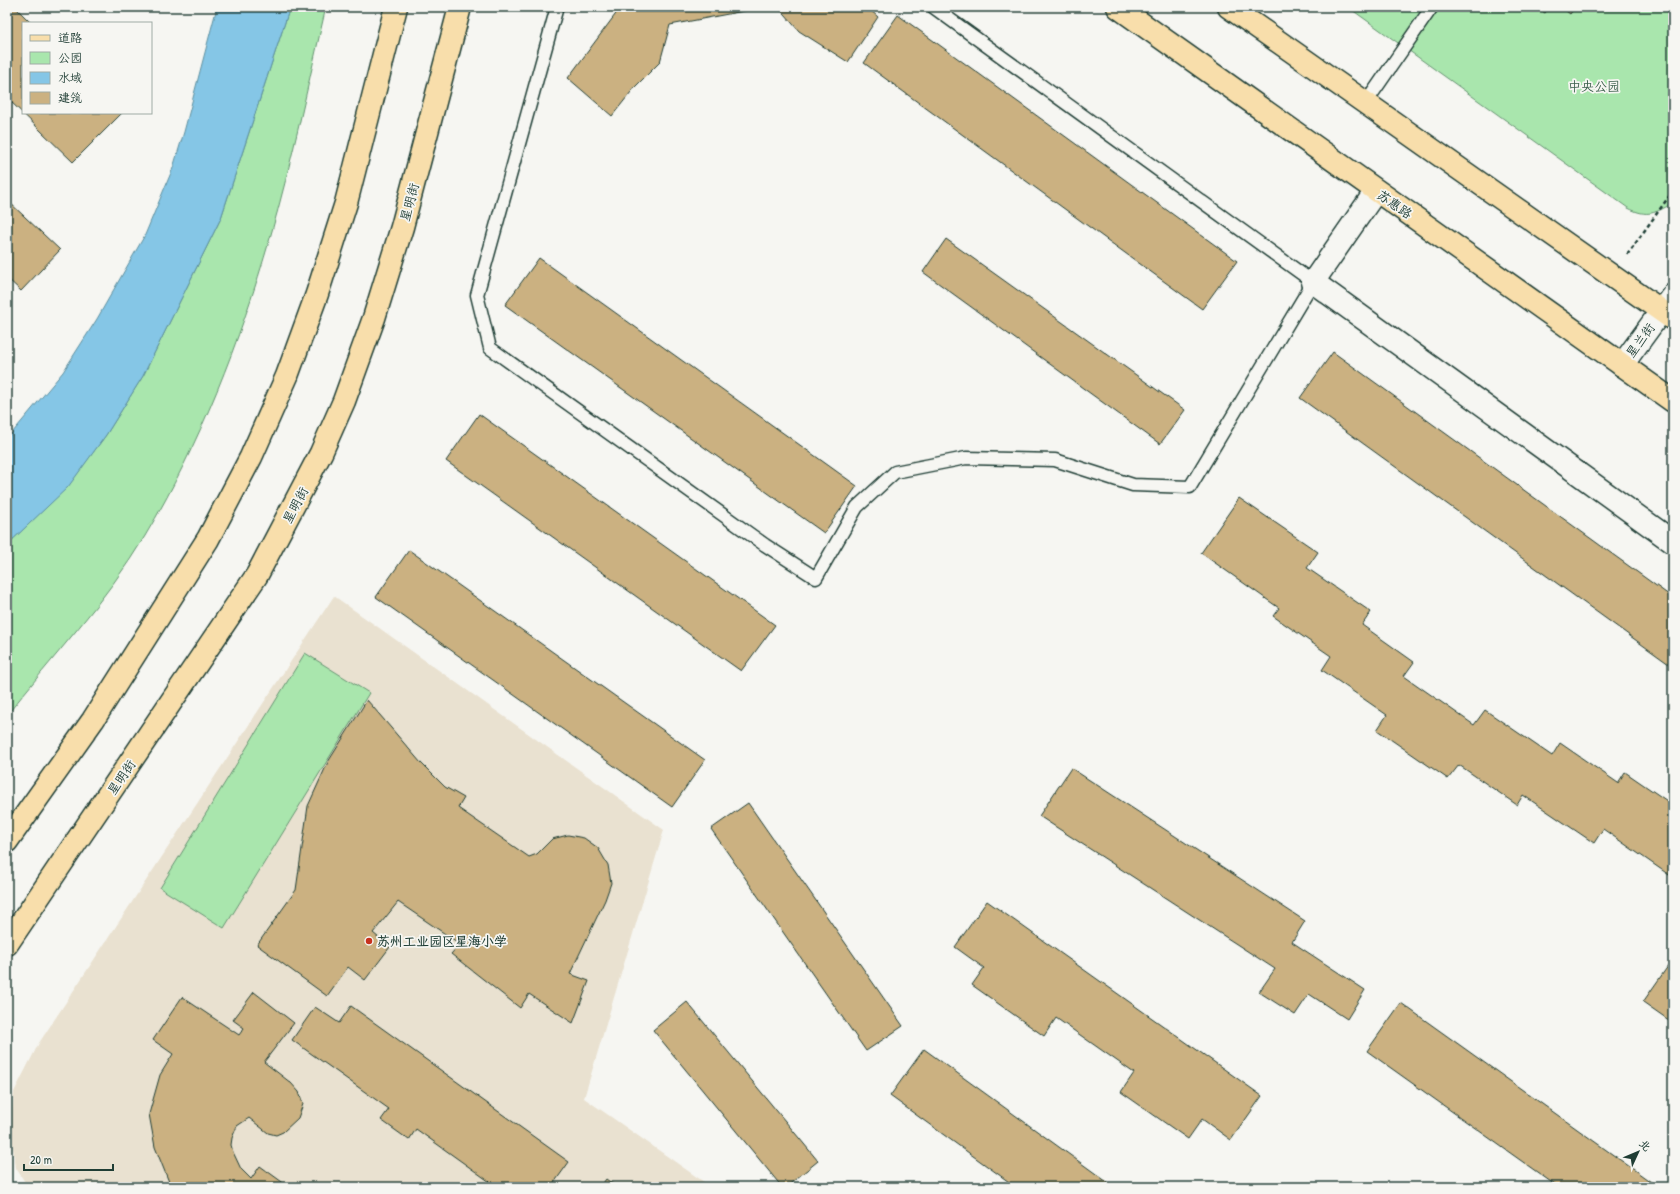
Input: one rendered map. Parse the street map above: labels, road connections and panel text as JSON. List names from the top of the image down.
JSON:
{
  "streets": {
    "main road": ["星明街", "苏惠路"],
    "street": ["星兰街"]
  },
  "crossings": [
    ["苏惠路", "星兰街"]
  ],
  "parks": ["中央公园"],
  "places": ["苏州工业园区星海小学"],
  "legend": [
    "道路",
    "公园",
    "水域",
    "建筑"
  ],
  "scale_bar": "20 m",
  "north": "top right"
}
